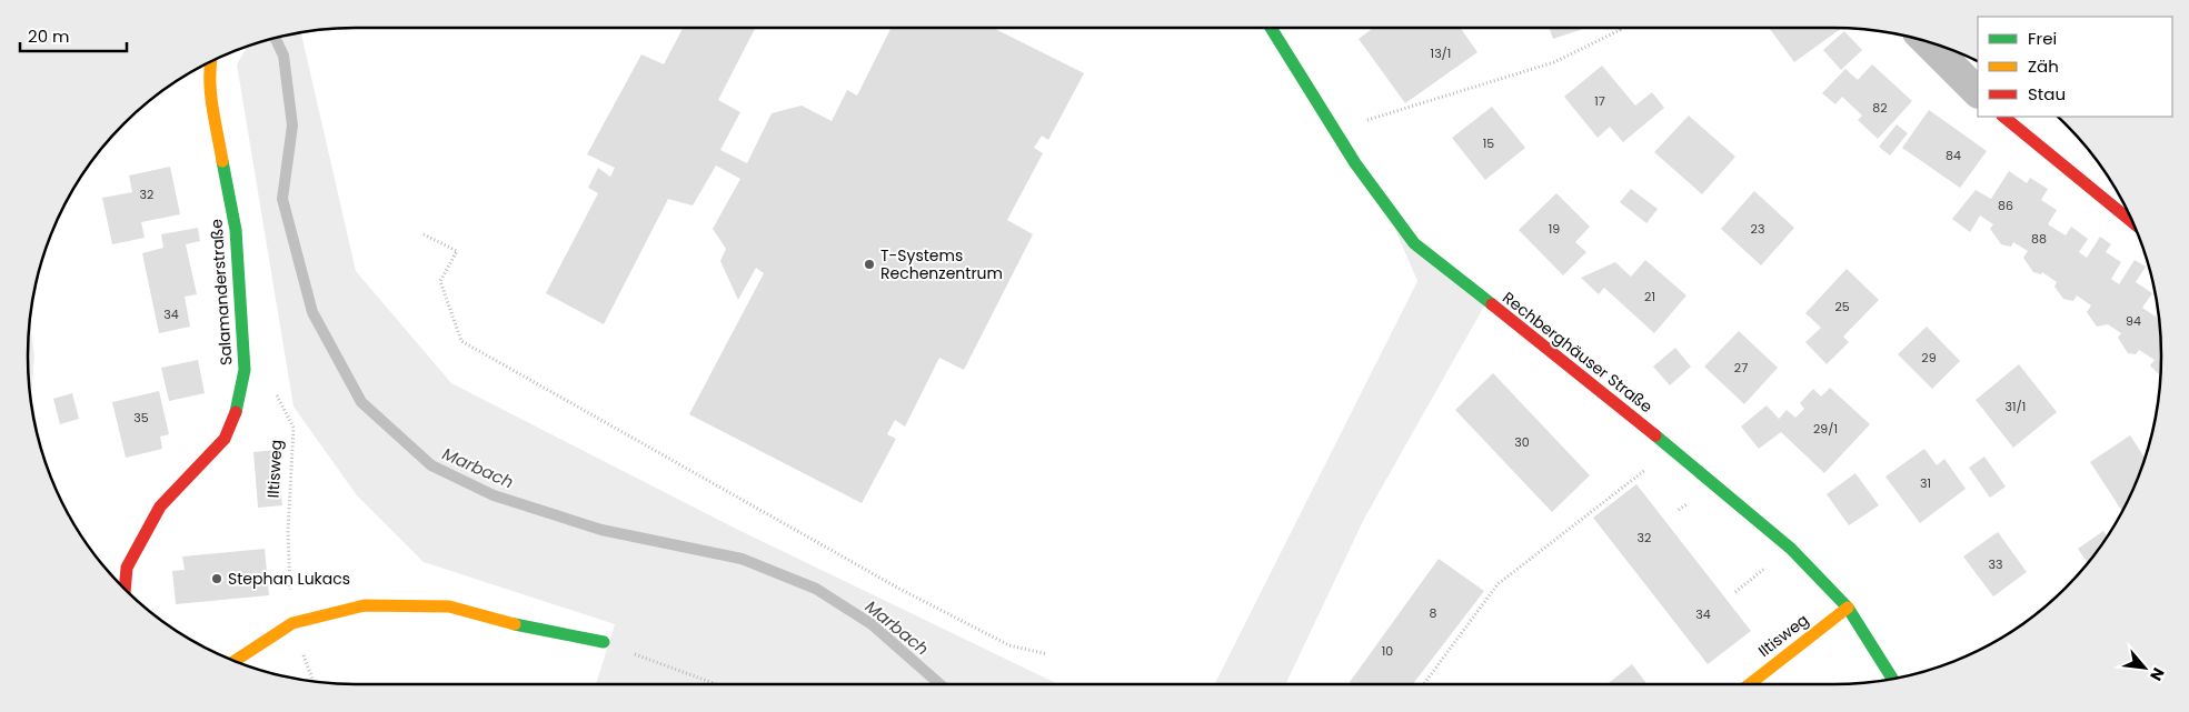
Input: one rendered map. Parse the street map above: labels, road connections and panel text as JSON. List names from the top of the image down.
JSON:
{
  "streets": {
    "street": ["Salamanderstraße", "Rechberghäuser Straße", "Iltisweg"]
  },
  "crossings": [
    ["Rechberghäuser Straße", "Iltisweg"]
  ],
  "water": ["Marbach"],
  "places": ["T-Systems Rechenzentrum", "Stephan Lukacs"],
  "house_numbers": [
    "13/1",
    "17",
    "82",
    "15",
    "84",
    "32",
    "86",
    "19",
    "23",
    "88",
    "21",
    "25",
    "34",
    "94",
    "29",
    "27",
    "31/1",
    "35",
    "29/1",
    "30",
    "31",
    "32",
    "33",
    "8",
    "34",
    "10"
  ],
  "legend": ["Frei", "Zäh", "Stau"],
  "scale_bar": "20 m",
  "north": "bottom right"
}
